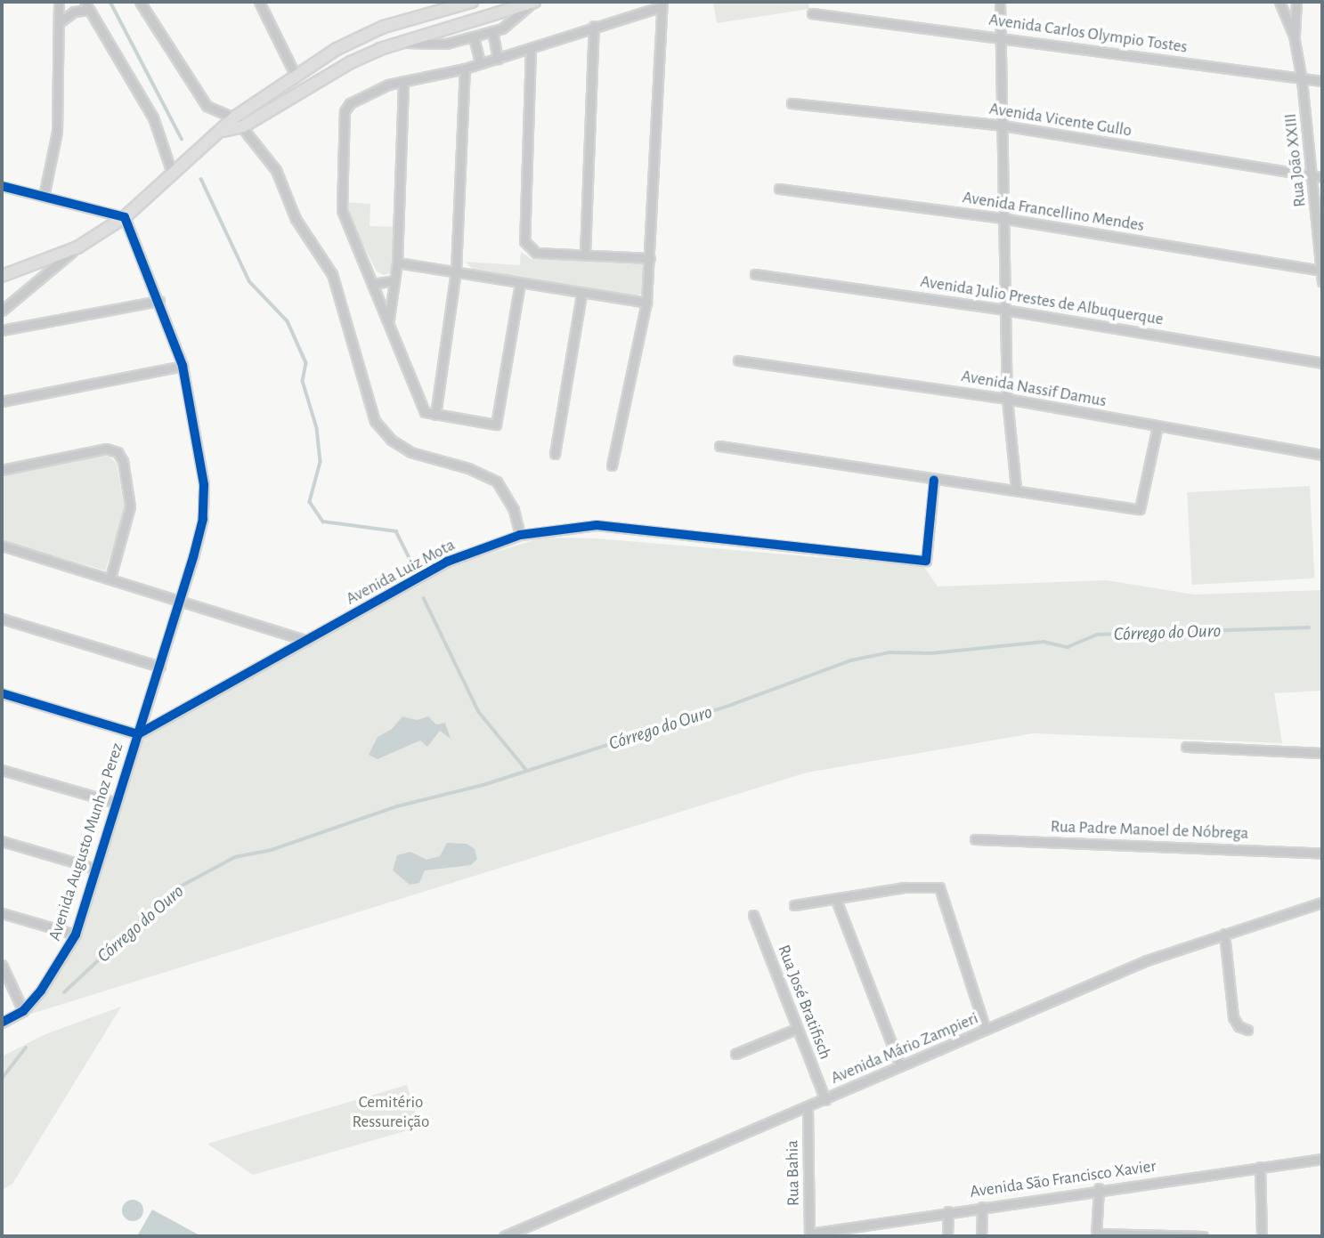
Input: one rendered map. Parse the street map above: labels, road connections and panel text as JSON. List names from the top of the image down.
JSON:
{
  "streets": {
    "street": [
      "Avenida Carlos Olympio Tostes",
      "Avenida Vicente Gullo",
      "Rua João XXIII",
      "Avenida Francellino Mendes",
      "Avenida Julio Prestes de Albuquerque",
      "Avenida Nassif Damus",
      "Avenida Luiz Mota",
      "Rua Padre Manoel de Nóbrega",
      "Avenida Augusto Munhoz Perez",
      "Rua José Bratifisch",
      "Avenida Mário Zampieri",
      "Rua Bahia",
      "Avenida São Francisco Xavier"
    ]
  },
  "crossings": [
    ["Avenida Carlos Olympio Tostes", "Rua João XXIII"],
    ["Avenida Vicente Gullo", "Rua João XXIII"],
    ["Rua João XXIII", "Avenida Francellino Mendes"],
    ["Avenida Luiz Mota", "Avenida Augusto Munhoz Perez"],
    ["Rua José Bratifisch", "Avenida Mário Zampieri"],
    ["Avenida Mário Zampieri", "Rua Bahia"],
    ["Rua Bahia", "Avenida São Francisco Xavier"]
  ],
  "water": ["Córrego do Ouro"],
  "parks": ["Cemitério Ressureição"]
}
